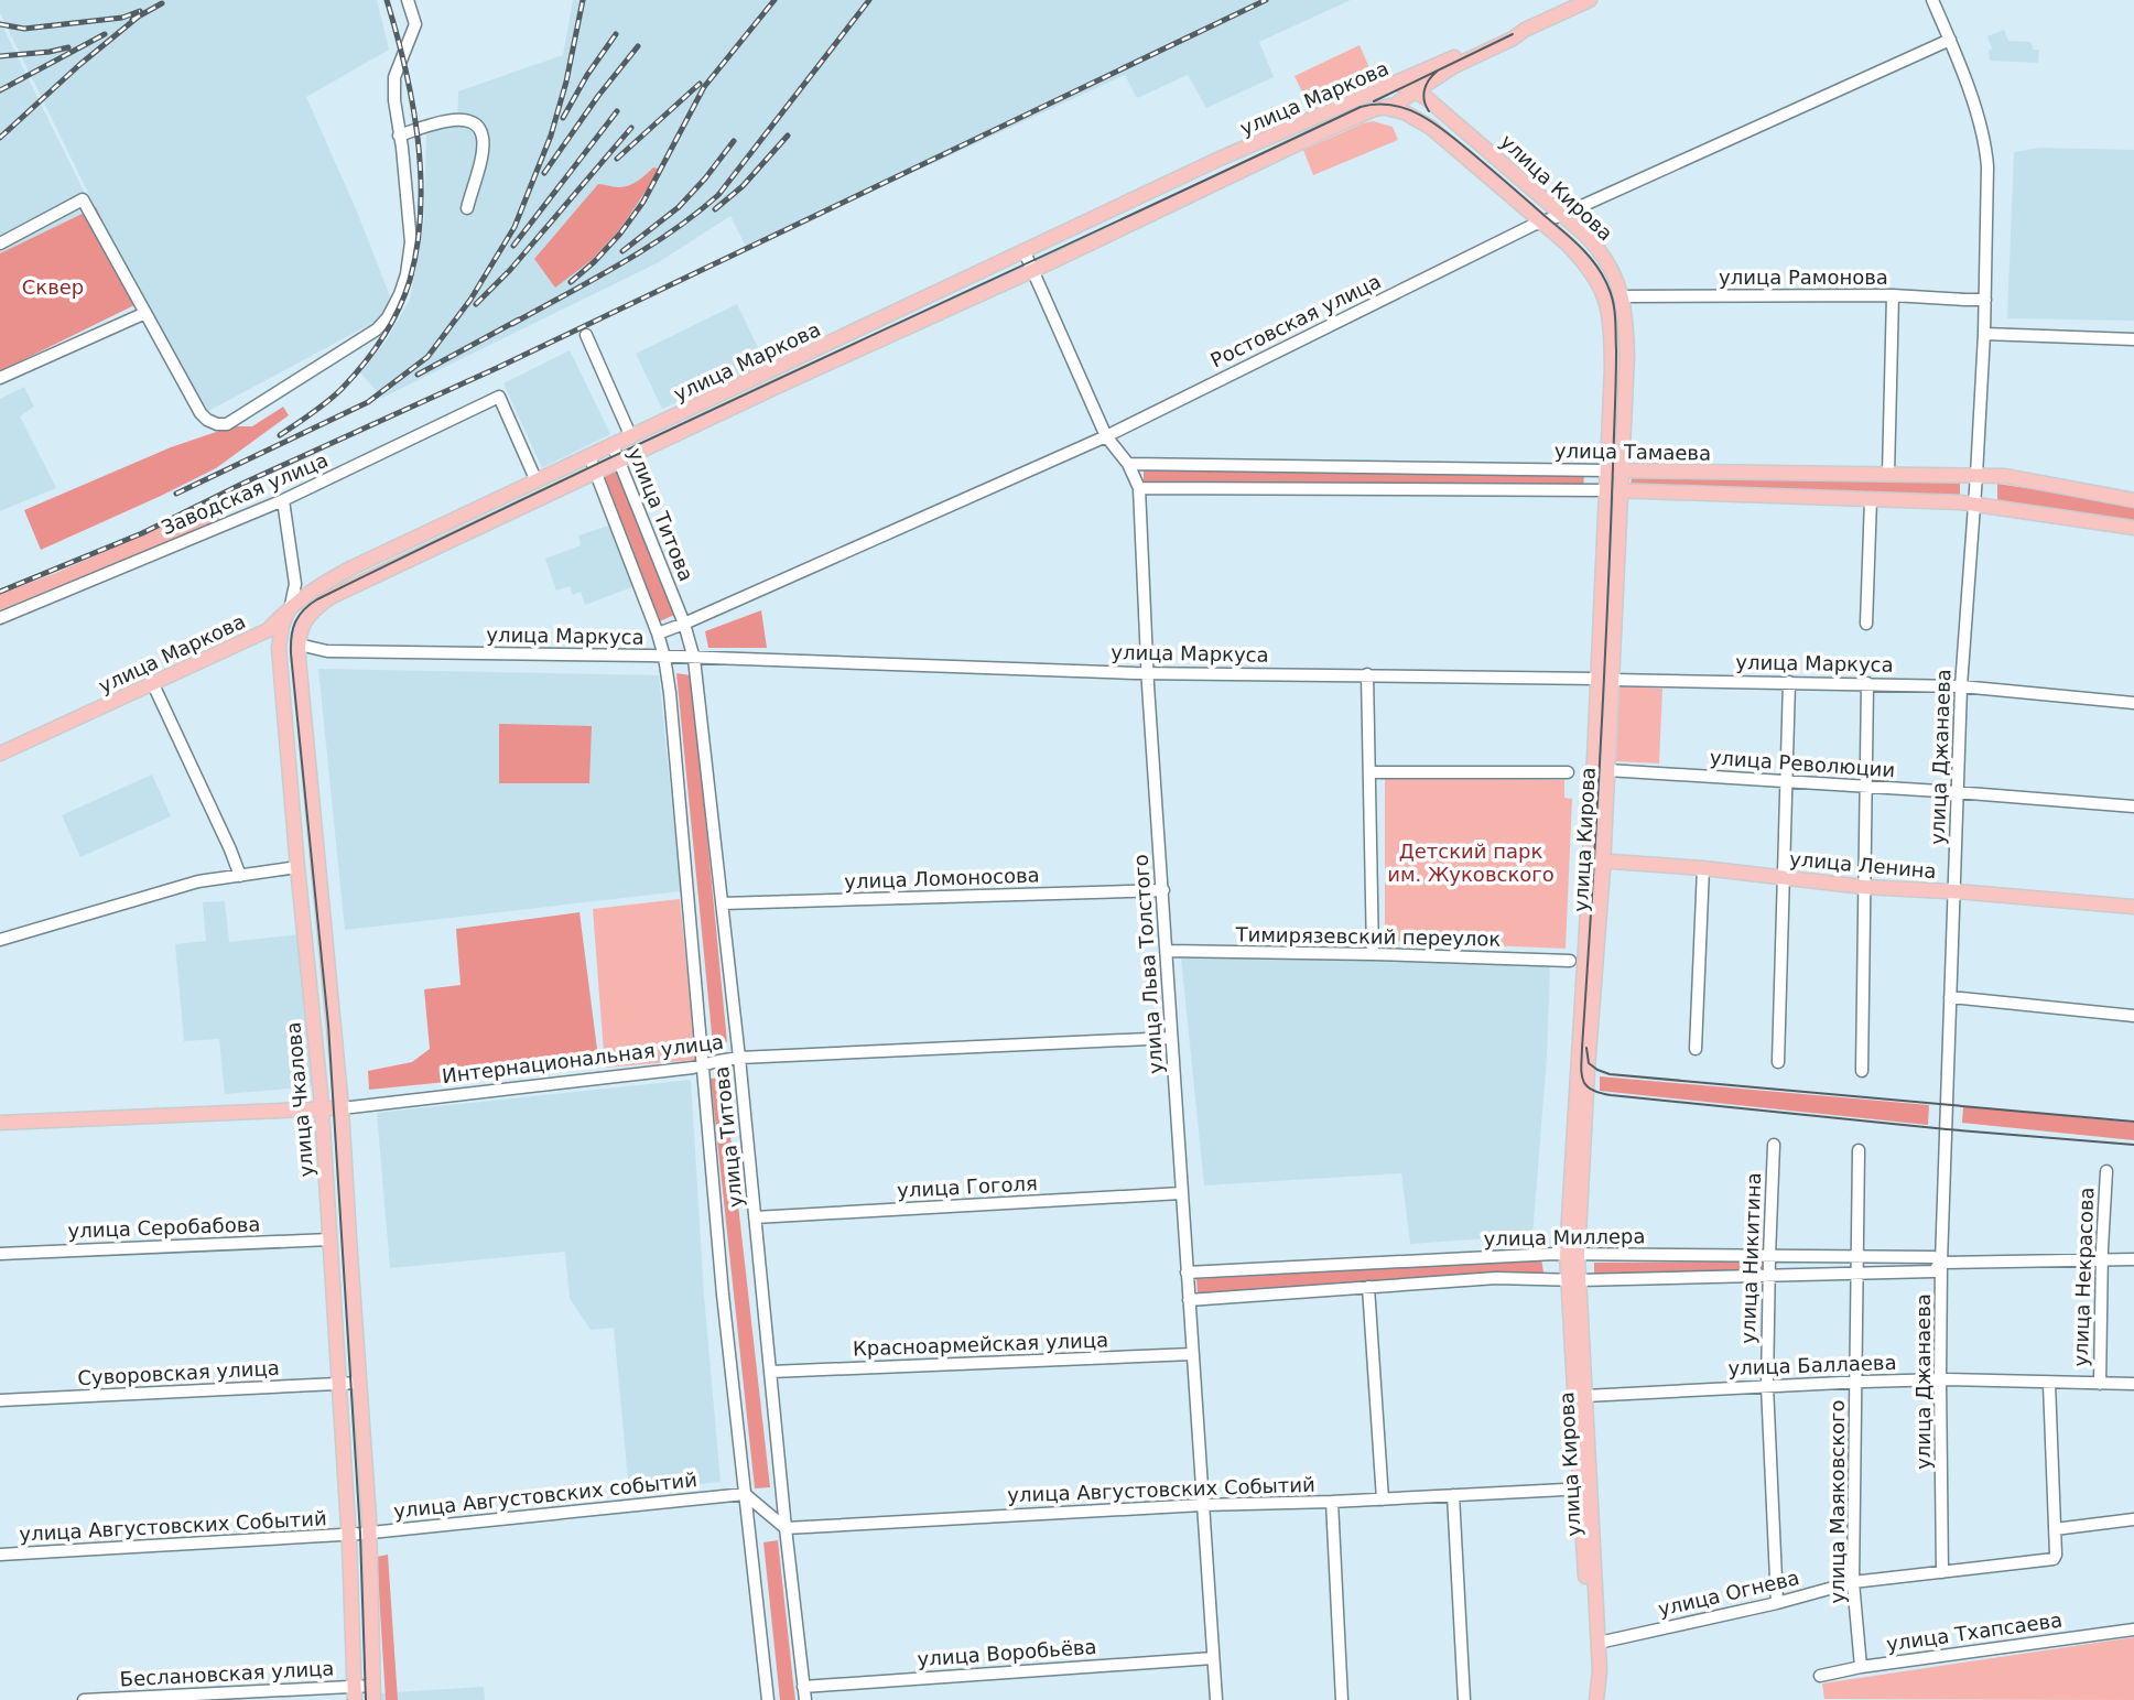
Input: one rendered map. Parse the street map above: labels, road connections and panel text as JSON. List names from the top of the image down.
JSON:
{
  "streets": {
    "main road": [
      "улица Маркова",
      "улица Кирова",
      "улица Тамаева",
      "улица Маркуса",
      "улица Ленина",
      "Интернациональная улица",
      "улица Чкалова"
    ],
    "street": [
      "улица Рамонова",
      "Ростовская улица",
      "Заводская улица",
      "улица Титова",
      "улица Джанаева",
      "улица Революции",
      "улица Ломоносова",
      "Тимирязевский переулок",
      "улица Льва Толстого",
      "улица Гоголя",
      "улица Серобабова",
      "улица Миллера",
      "улица Никитина",
      "улица Некрасова",
      "Красноармейская улица",
      "улица Баллаева",
      "Суворовская улица",
      "улица Августовских Событий",
      "улица Августовских событий",
      "улица Маяковского",
      "улица Огнева",
      "улица Тхапсаева",
      "улица Воробьёва",
      "Беслановская улица"
    ]
  },
  "crossings": [
    ["улица Маркова", "улица Кирова"],
    ["улица Маркова", "Заводская улица"],
    ["улица Маркова", "улица Титова"],
    ["улица Маркова", "улица Маркуса"],
    ["улица Маркова", "улица Льва Толстого"],
    ["улица Маркова", "улица Чкалова"],
    ["улица Кирова", "улица Рамонова"],
    ["улица Кирова", "Ростовская улица"],
    ["улица Кирова", "улица Тамаева"],
    ["улица Кирова", "улица Маркуса"],
    ["улица Кирова", "улица Революции"],
    ["улица Кирова", "улица Ленина"],
    ["улица Кирова", "улица Миллера"],
    ["улица Кирова", "улица Баллаева"],
    ["улица Кирова", "улица Августовских Событий"],
    ["улица Кирова", "улица Огнева"],
    ["улица Рамонова", "улица Джанаева"],
    ["Ростовская улица", "улица Титова"],
    ["Ростовская улица", "улица Джанаева"],
    ["Ростовская улица", "улица Льва Толстого"],
    ["улица Тамаева", "улица Джанаева"],
    ["улица Тамаева", "улица Льва Толстого"],
    ["Заводская улица", "улица Чкалова"],
    ["улица Титова", "улица Маркуса"],
    ["улица Титова", "улица Ломоносова"],
    ["улица Титова", "Интернациональная улица"],
    ["улица Титова", "улица Гоголя"],
    ["улица Титова", "Красноармейская улица"],
    ["улица Титова", "улица Августовских Событий"],
    ["улица Титова", "улица Августовских событий"],
    ["улица Титова", "улица Воробьёва"],
    ["улица Маркуса", "улица Джанаева"],
    ["улица Маркуса", "улица Льва Толстого"],
    ["улица Маркуса", "улица Чкалова"],
    ["улица Джанаева", "улица Революции"],
    ["улица Джанаева", "улица Ленина"],
    ["улица Джанаева", "улица Миллера"],
    ["улица Джанаева", "улица Баллаева"],
    ["улица Джанаева", "улица Огнева"],
    ["улица Ломоносова", "улица Льва Толстого"],
    ["Тимирязевский переулок", "улица Льва Толстого"],
    ["улица Льва Толстого", "Интернациональная улица"],
    ["улица Льва Толстого", "улица Гоголя"],
    ["улица Льва Толстого", "улица Миллера"],
    ["улица Льва Толстого", "Красноармейская улица"],
    ["улица Льва Толстого", "улица Августовских Событий"],
    ["улица Льва Толстого", "улица Воробьёва"],
    ["Интернациональная улица", "улица Чкалова"],
    ["улица Чкалова", "улица Серобабова"],
    ["улица Чкалова", "Суворовская улица"],
    ["улица Чкалова", "улица Августовских Событий"],
    ["улица Чкалова", "улица Августовских событий"],
    ["улица Чкалова", "Беслановская улица"],
    ["улица Миллера", "улица Никитина"],
    ["улица Миллера", "улица Некрасова"],
    ["улица Миллера", "улица Маяковского"],
    ["улица Никитина", "улица Баллаева"],
    ["улица Никитина", "улица Огнева"],
    ["улица Некрасова", "улица Баллаева"],
    ["улица Баллаева", "улица Маяковского"],
    ["улица Августовских Событий", "улица Августовских событий"],
    ["улица Маяковского", "улица Огнева"],
    ["улица Маяковского", "улица Тхапсаева"]
  ],
  "parks": ["Сквер", "Детский парк им. Жуковского"]
}
